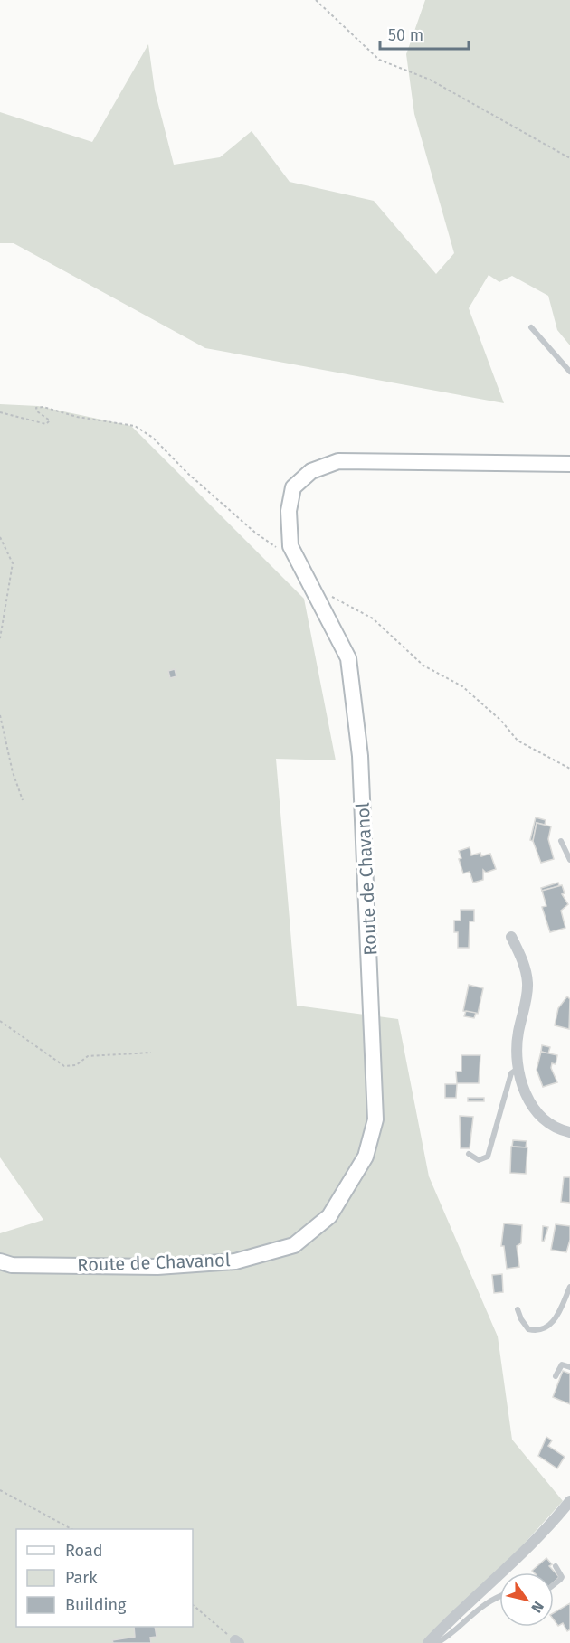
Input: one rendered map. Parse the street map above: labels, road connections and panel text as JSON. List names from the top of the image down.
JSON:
{
  "streets": {
    "street": ["Route de Chavanol"]
  },
  "legend": ["Road", "Park", "Building"],
  "scale_bar": "50 m",
  "north": "bottom right"
}
